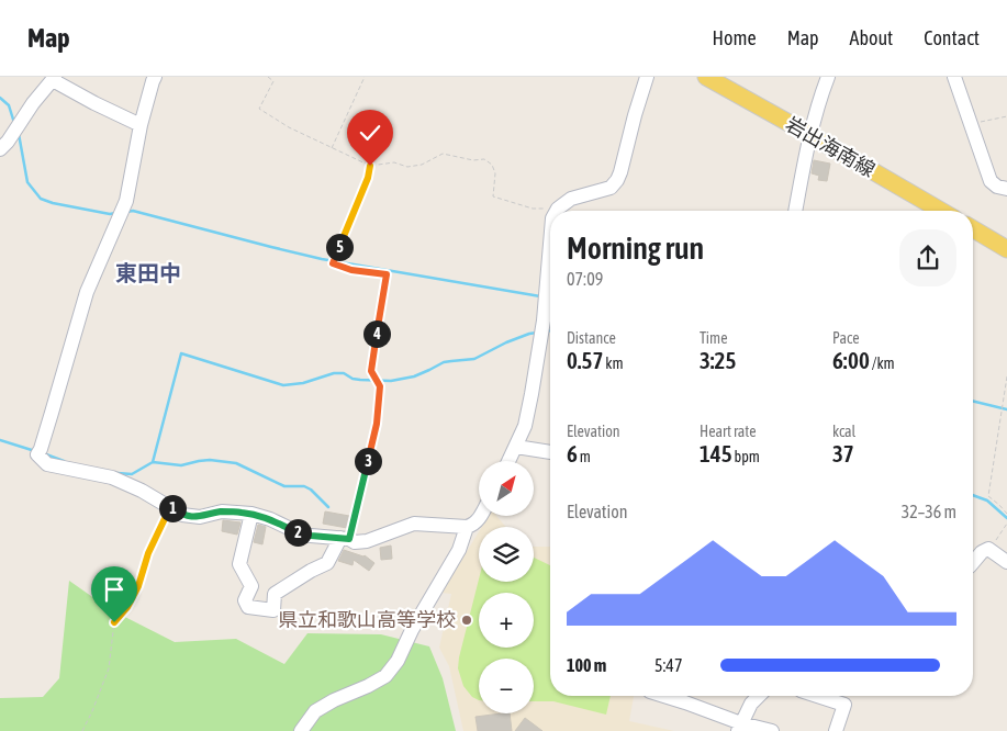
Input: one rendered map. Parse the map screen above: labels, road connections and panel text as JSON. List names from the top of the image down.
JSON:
{
  "streets": {
    "main road": ["岩出海南線"]
  },
  "districts": ["東田中"],
  "places": ["県立和歌山高等学校"],
  "north": "top right",
  "page": {
    "header": "Map",
    "nav": [
      "Home",
      "Map",
      "About",
      "Contact"
    ],
    "heading": ["Morning run", "07:09"],
    "pins": [
      "5",
      "4",
      "3",
      "1",
      "2"
    ],
    "stats": [
      ["Distance", "0.57 km"],
      ["Time", "3:25"],
      ["Pace", "6:00 /km"],
      ["Elevation", "6 m"],
      ["Heart rate", "145 bpm"],
      ["kcal", "37"]
    ],
    "map_buttons": ["+", "−"],
    "chart": ["Elevation", "32–36 m"],
    "list": [
      {
        "name": "100 m",
        "note": "5:47"
      }
    ]
  }
}
